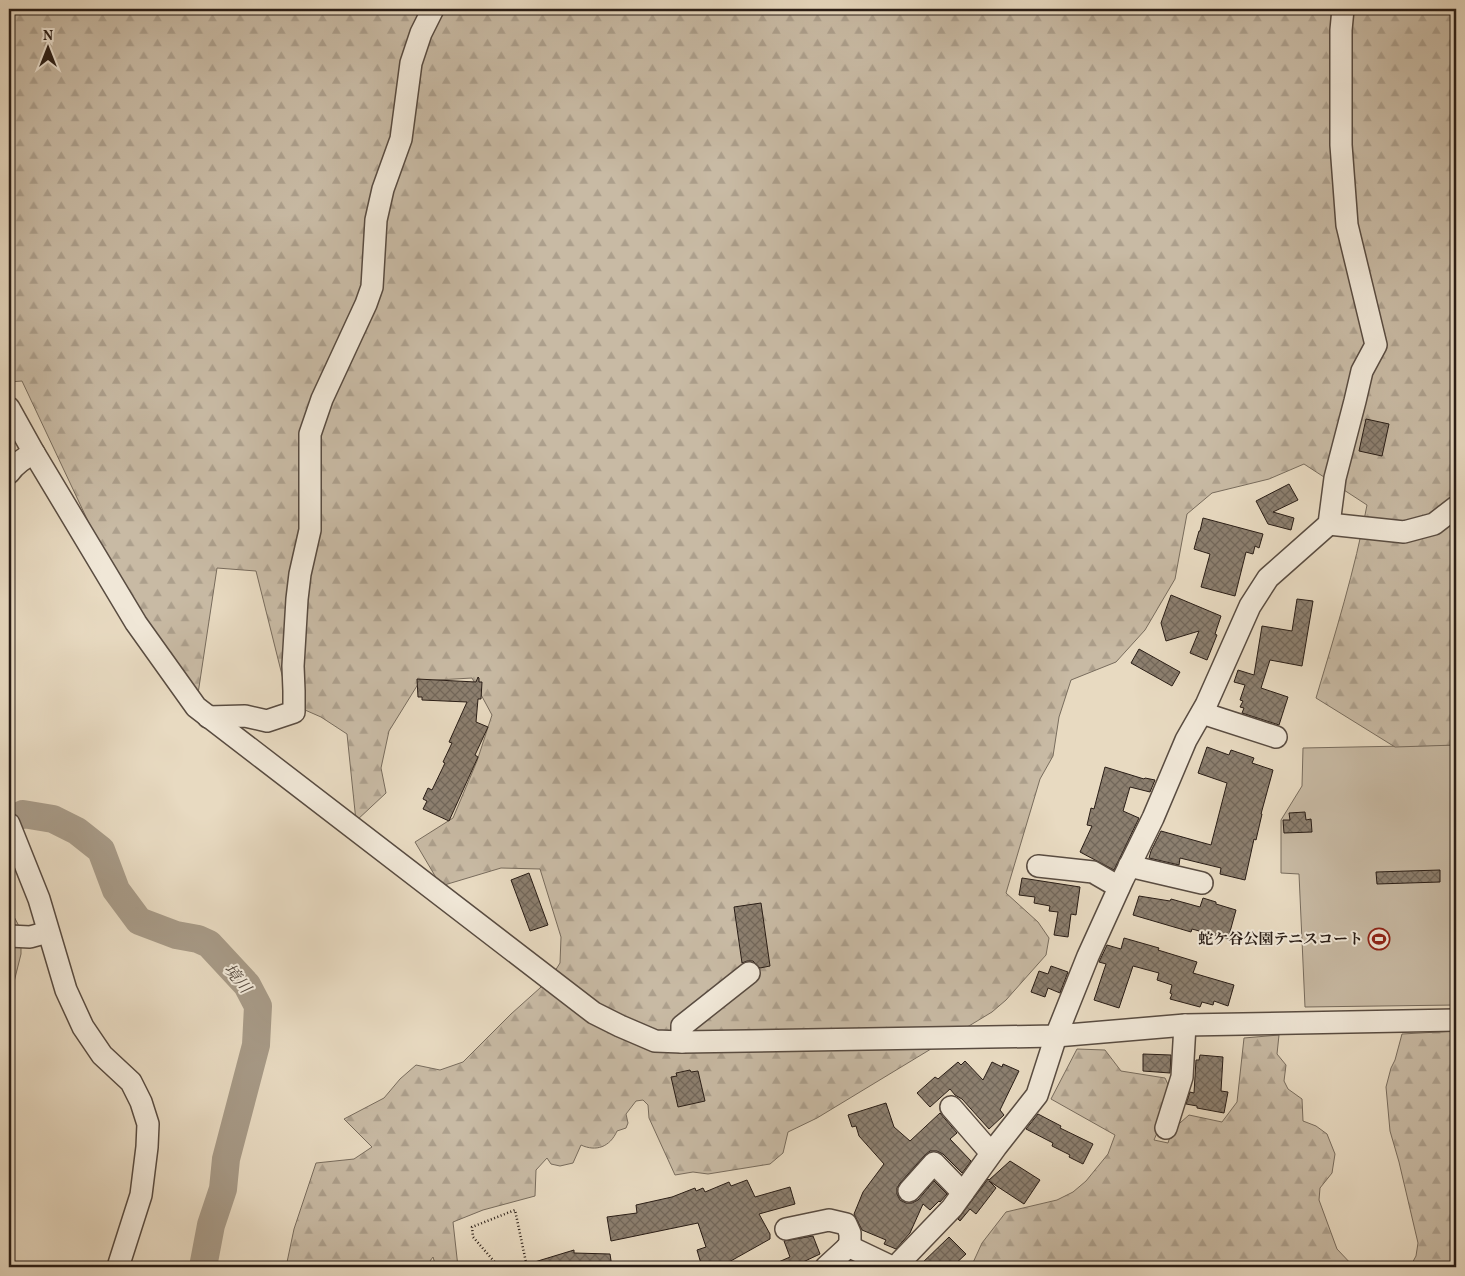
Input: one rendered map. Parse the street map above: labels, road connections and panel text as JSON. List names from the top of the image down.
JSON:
{
  "water": ["境川"],
  "places": {
    "sports": ["蛇ケ谷公園テニスコート"]
  },
  "north": "top"
}
